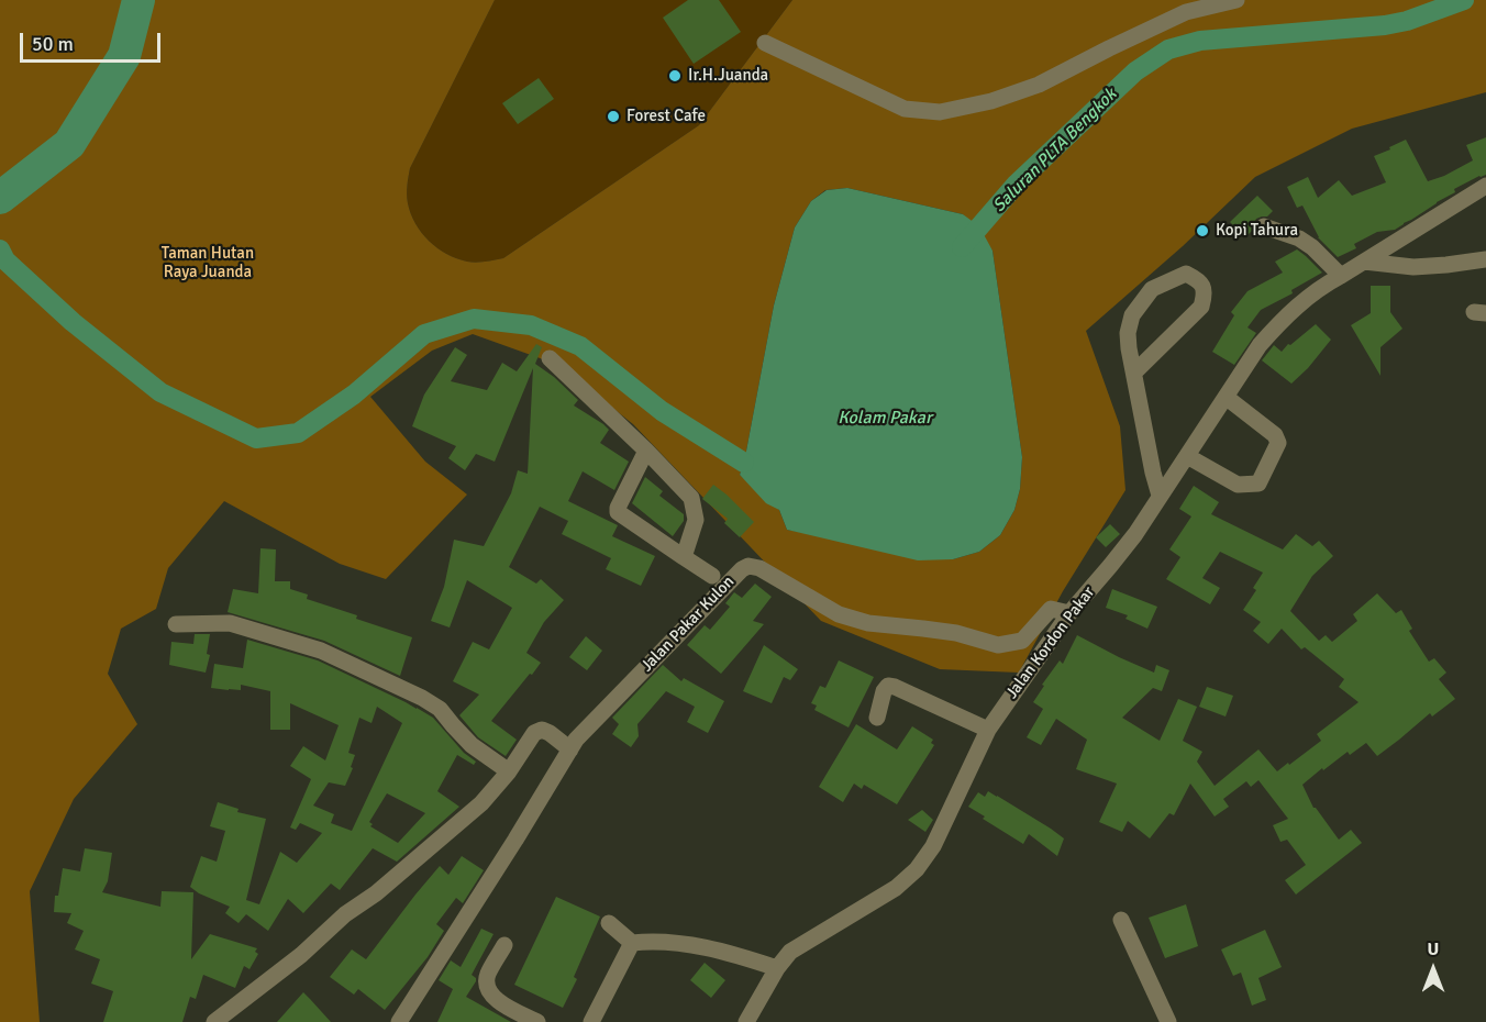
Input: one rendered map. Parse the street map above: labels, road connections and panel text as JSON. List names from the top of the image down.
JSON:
{
  "streets": {
    "street": ["Jalan Pakar Kulon", "Jalan Kordon Pakar"]
  },
  "crossings": [
    ["Jalan Pakar Kulon", "Jalan Kordon Pakar"]
  ],
  "water": ["Saluran PLTA Bengkok", "Kolam Pakar"],
  "parks": ["Taman Hutan Raya Juanda"],
  "places": ["Ir.H.Juanda", "Forest Cafe", "Kopi Tahura"],
  "scale_bar": "50 m",
  "north": "top"
}
